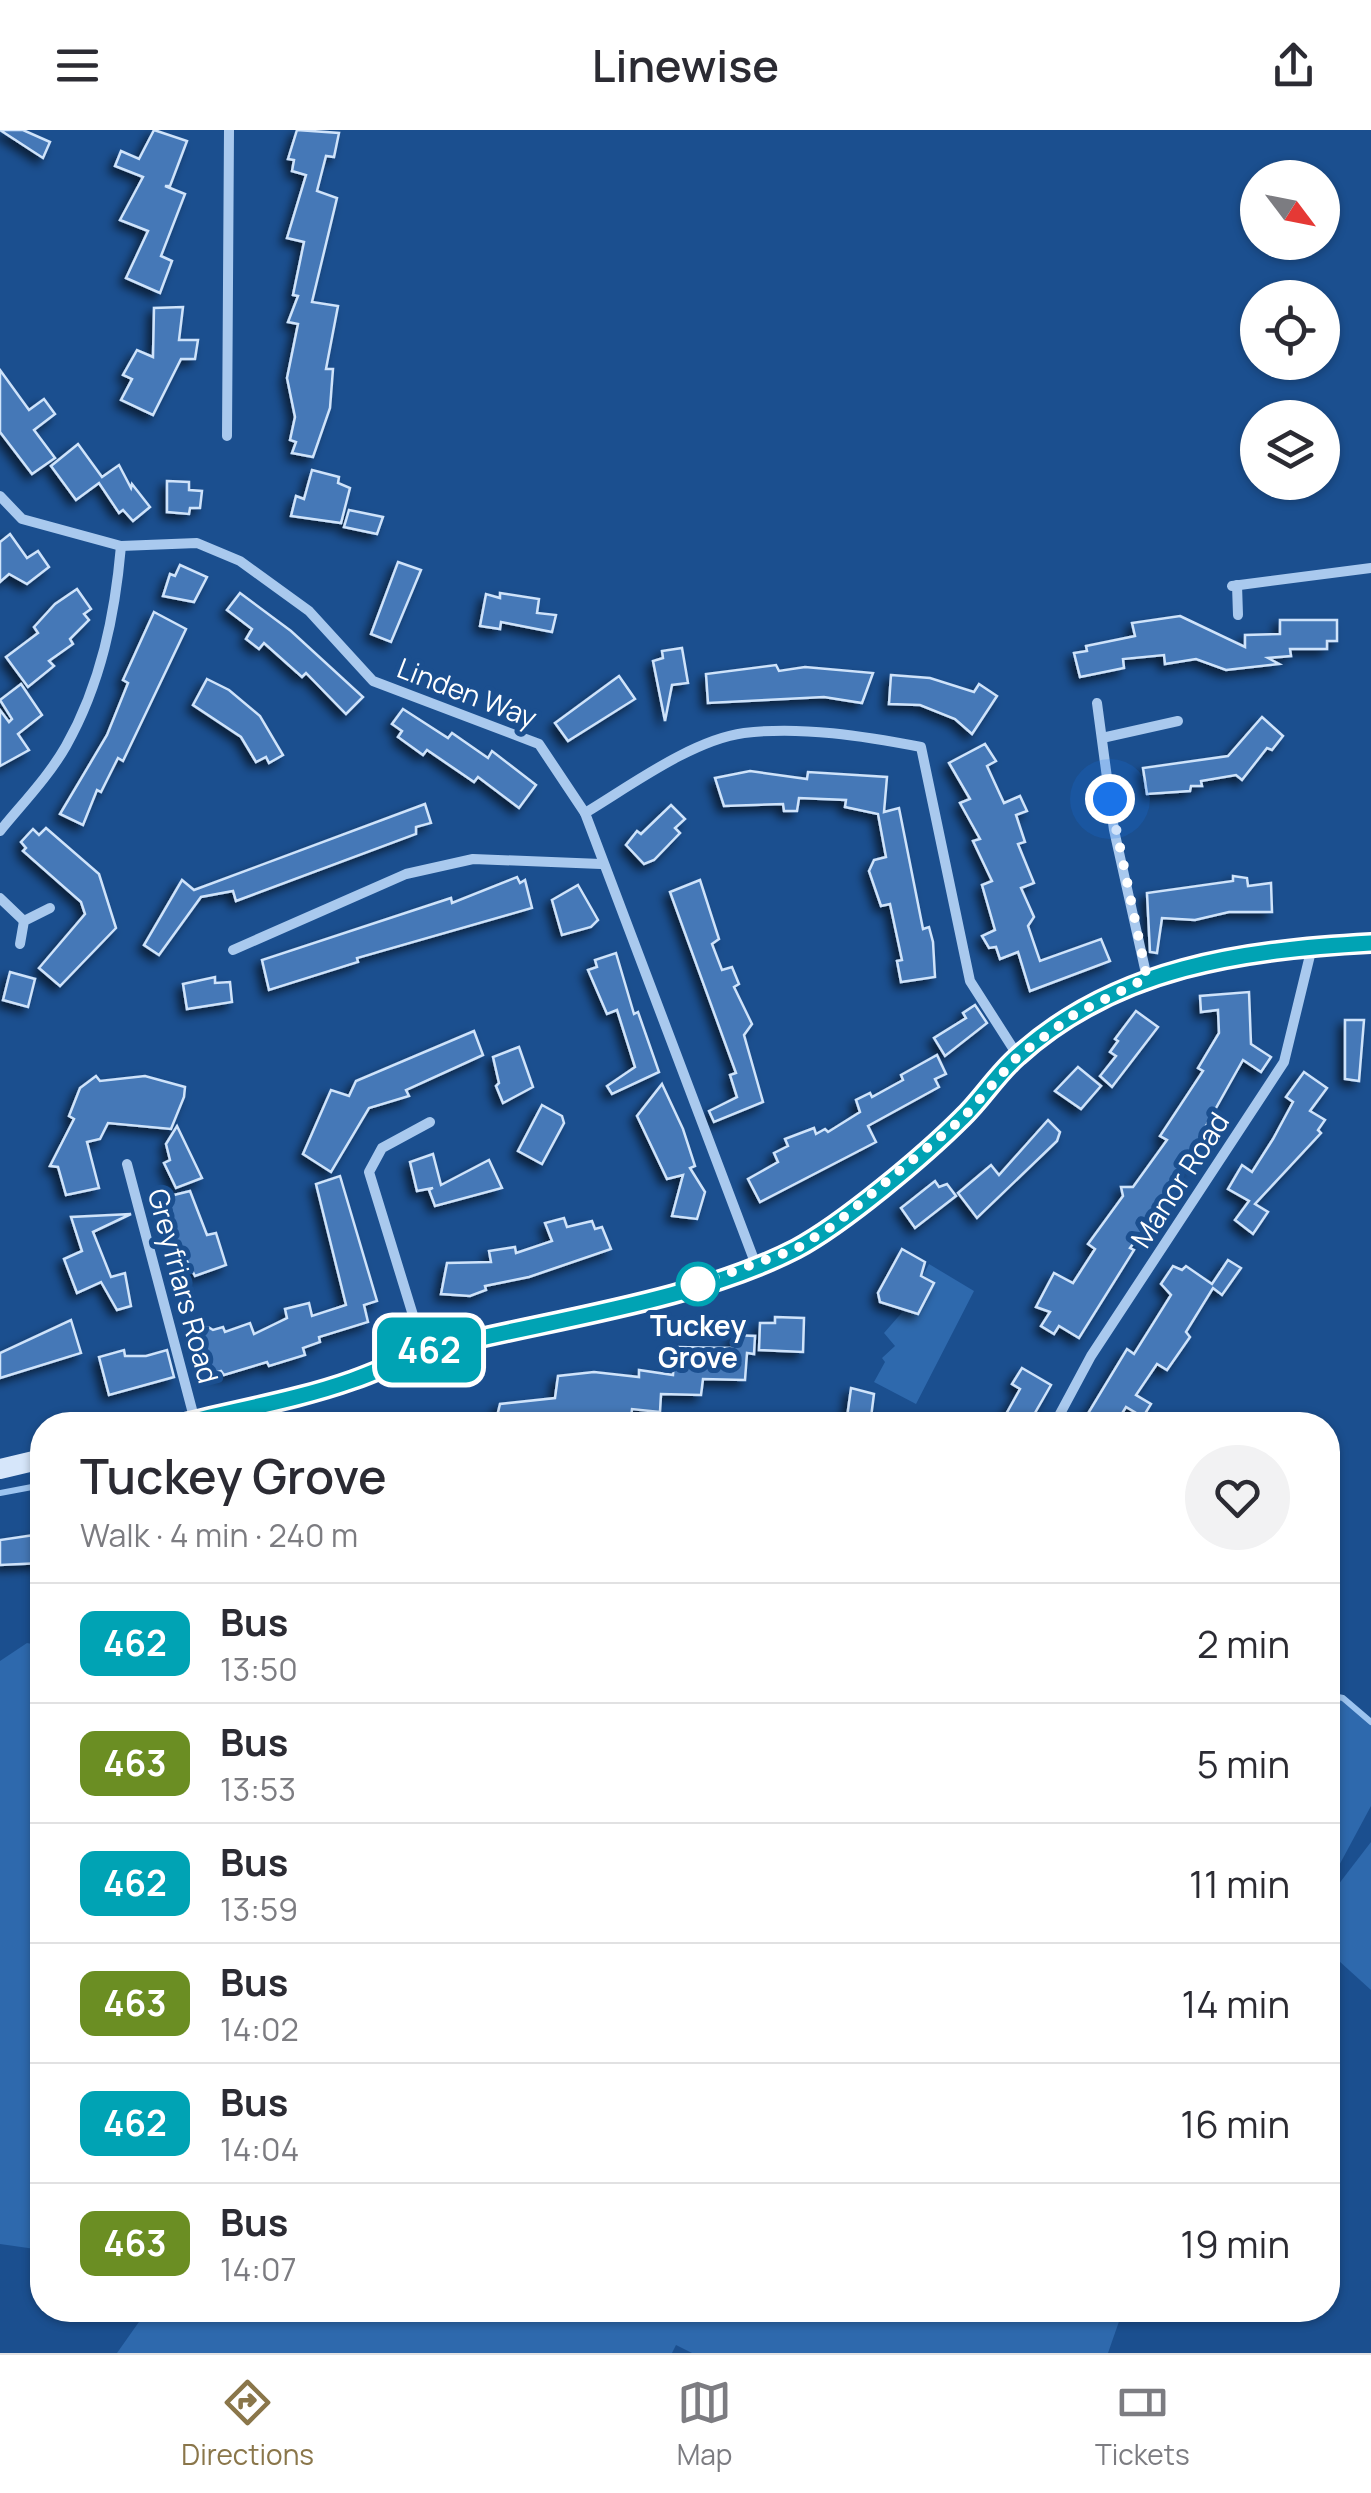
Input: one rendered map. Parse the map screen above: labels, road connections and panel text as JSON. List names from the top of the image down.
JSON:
{
  "streets": {
    "street": ["Linden Way", "Manor Road", "Greyfriars Road"]
  },
  "places": ["Tuckey Grove"],
  "lines": ["bus line 462"],
  "north": "bottom right",
  "page": {
    "header": "Linewise",
    "on_map": "462",
    "heading": ["Tuckey Grove", "Walk · 4 min · 240 m"],
    "list": [
      {
        "mark": "462",
        "name": "Bus",
        "note": "13:50",
        "value": "2 min"
      },
      {
        "mark": "463",
        "name": "Bus",
        "note": "13:53",
        "value": "5 min"
      },
      {
        "mark": "462",
        "name": "Bus",
        "note": "13:59",
        "value": "11 min"
      },
      {
        "mark": "463",
        "name": "Bus",
        "note": "14:02",
        "value": "14 min"
      },
      {
        "mark": "462",
        "name": "Bus",
        "note": "14:04",
        "value": "16 min"
      },
      {
        "mark": "463",
        "name": "Bus",
        "note": "14:07",
        "value": "19 min"
      }
    ],
    "tabs": ["Directions", "Map", "Tickets"]
  }
}
